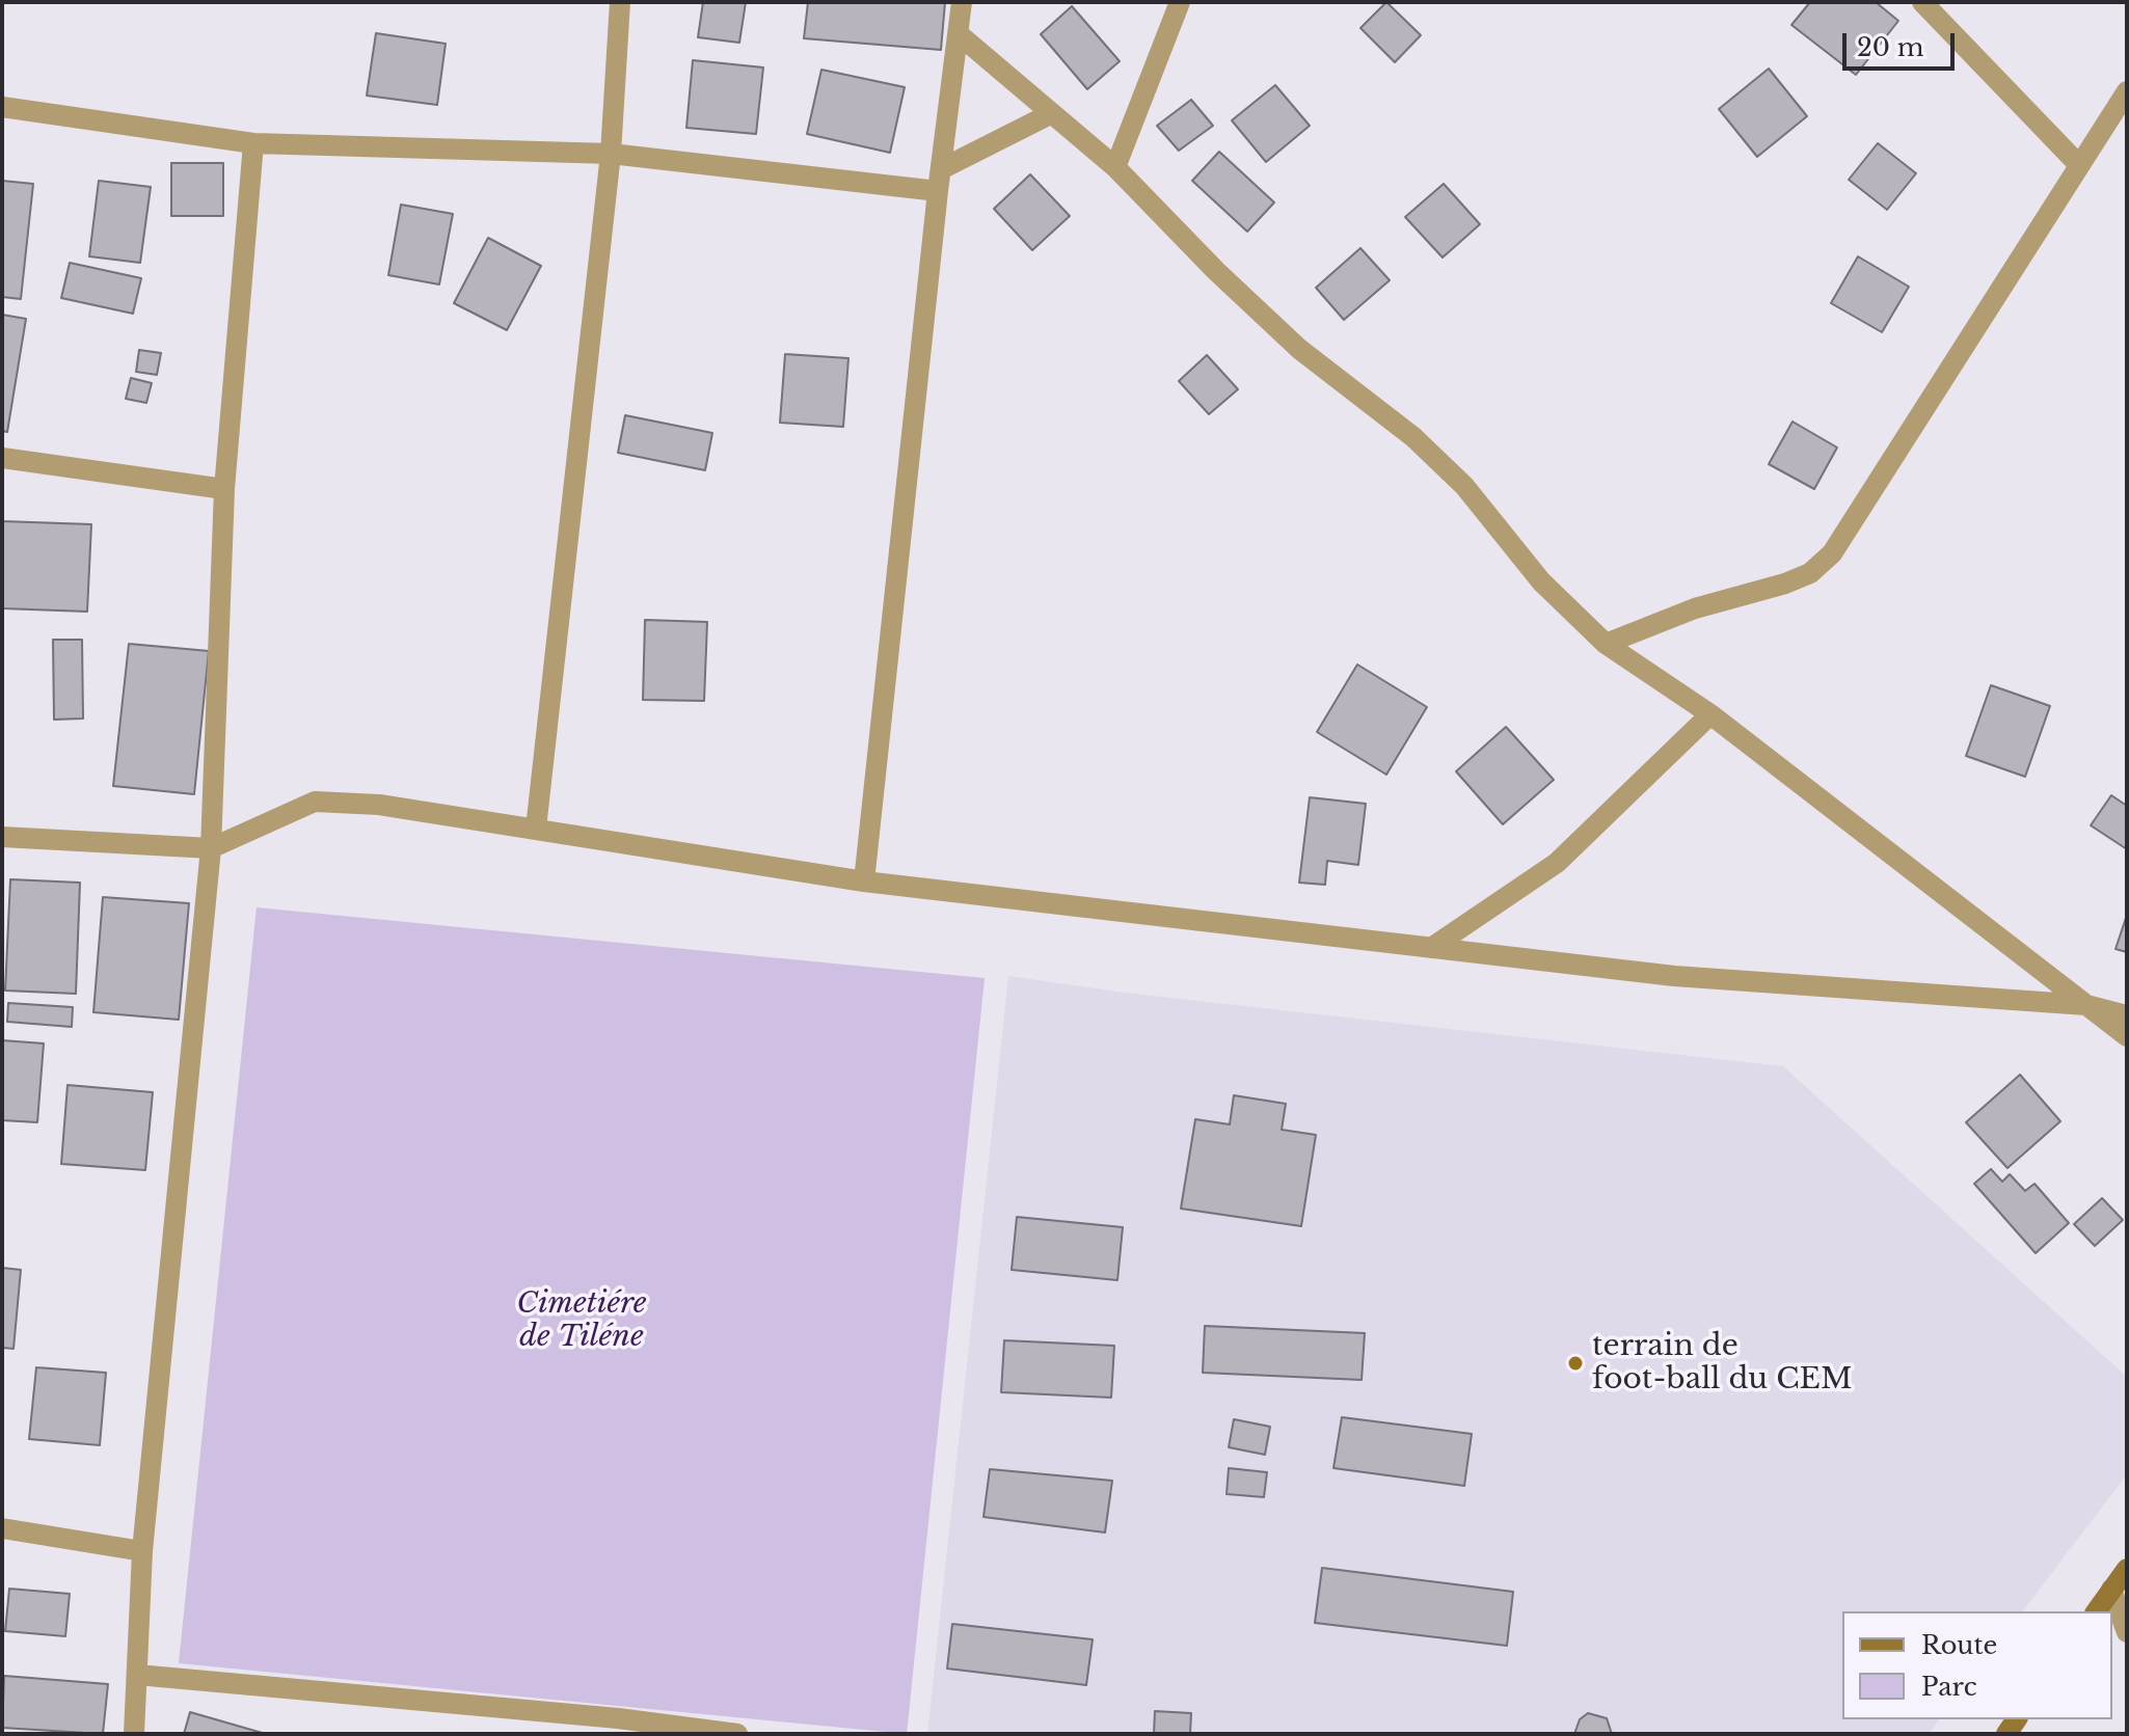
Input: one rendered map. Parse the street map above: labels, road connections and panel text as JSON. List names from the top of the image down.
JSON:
{
  "parks": ["Cimetiére de Tiléne"],
  "places": ["terrain de foot-ball du CEM"],
  "legend": ["Route", "Parc"],
  "scale_bar": "20 m"
}
